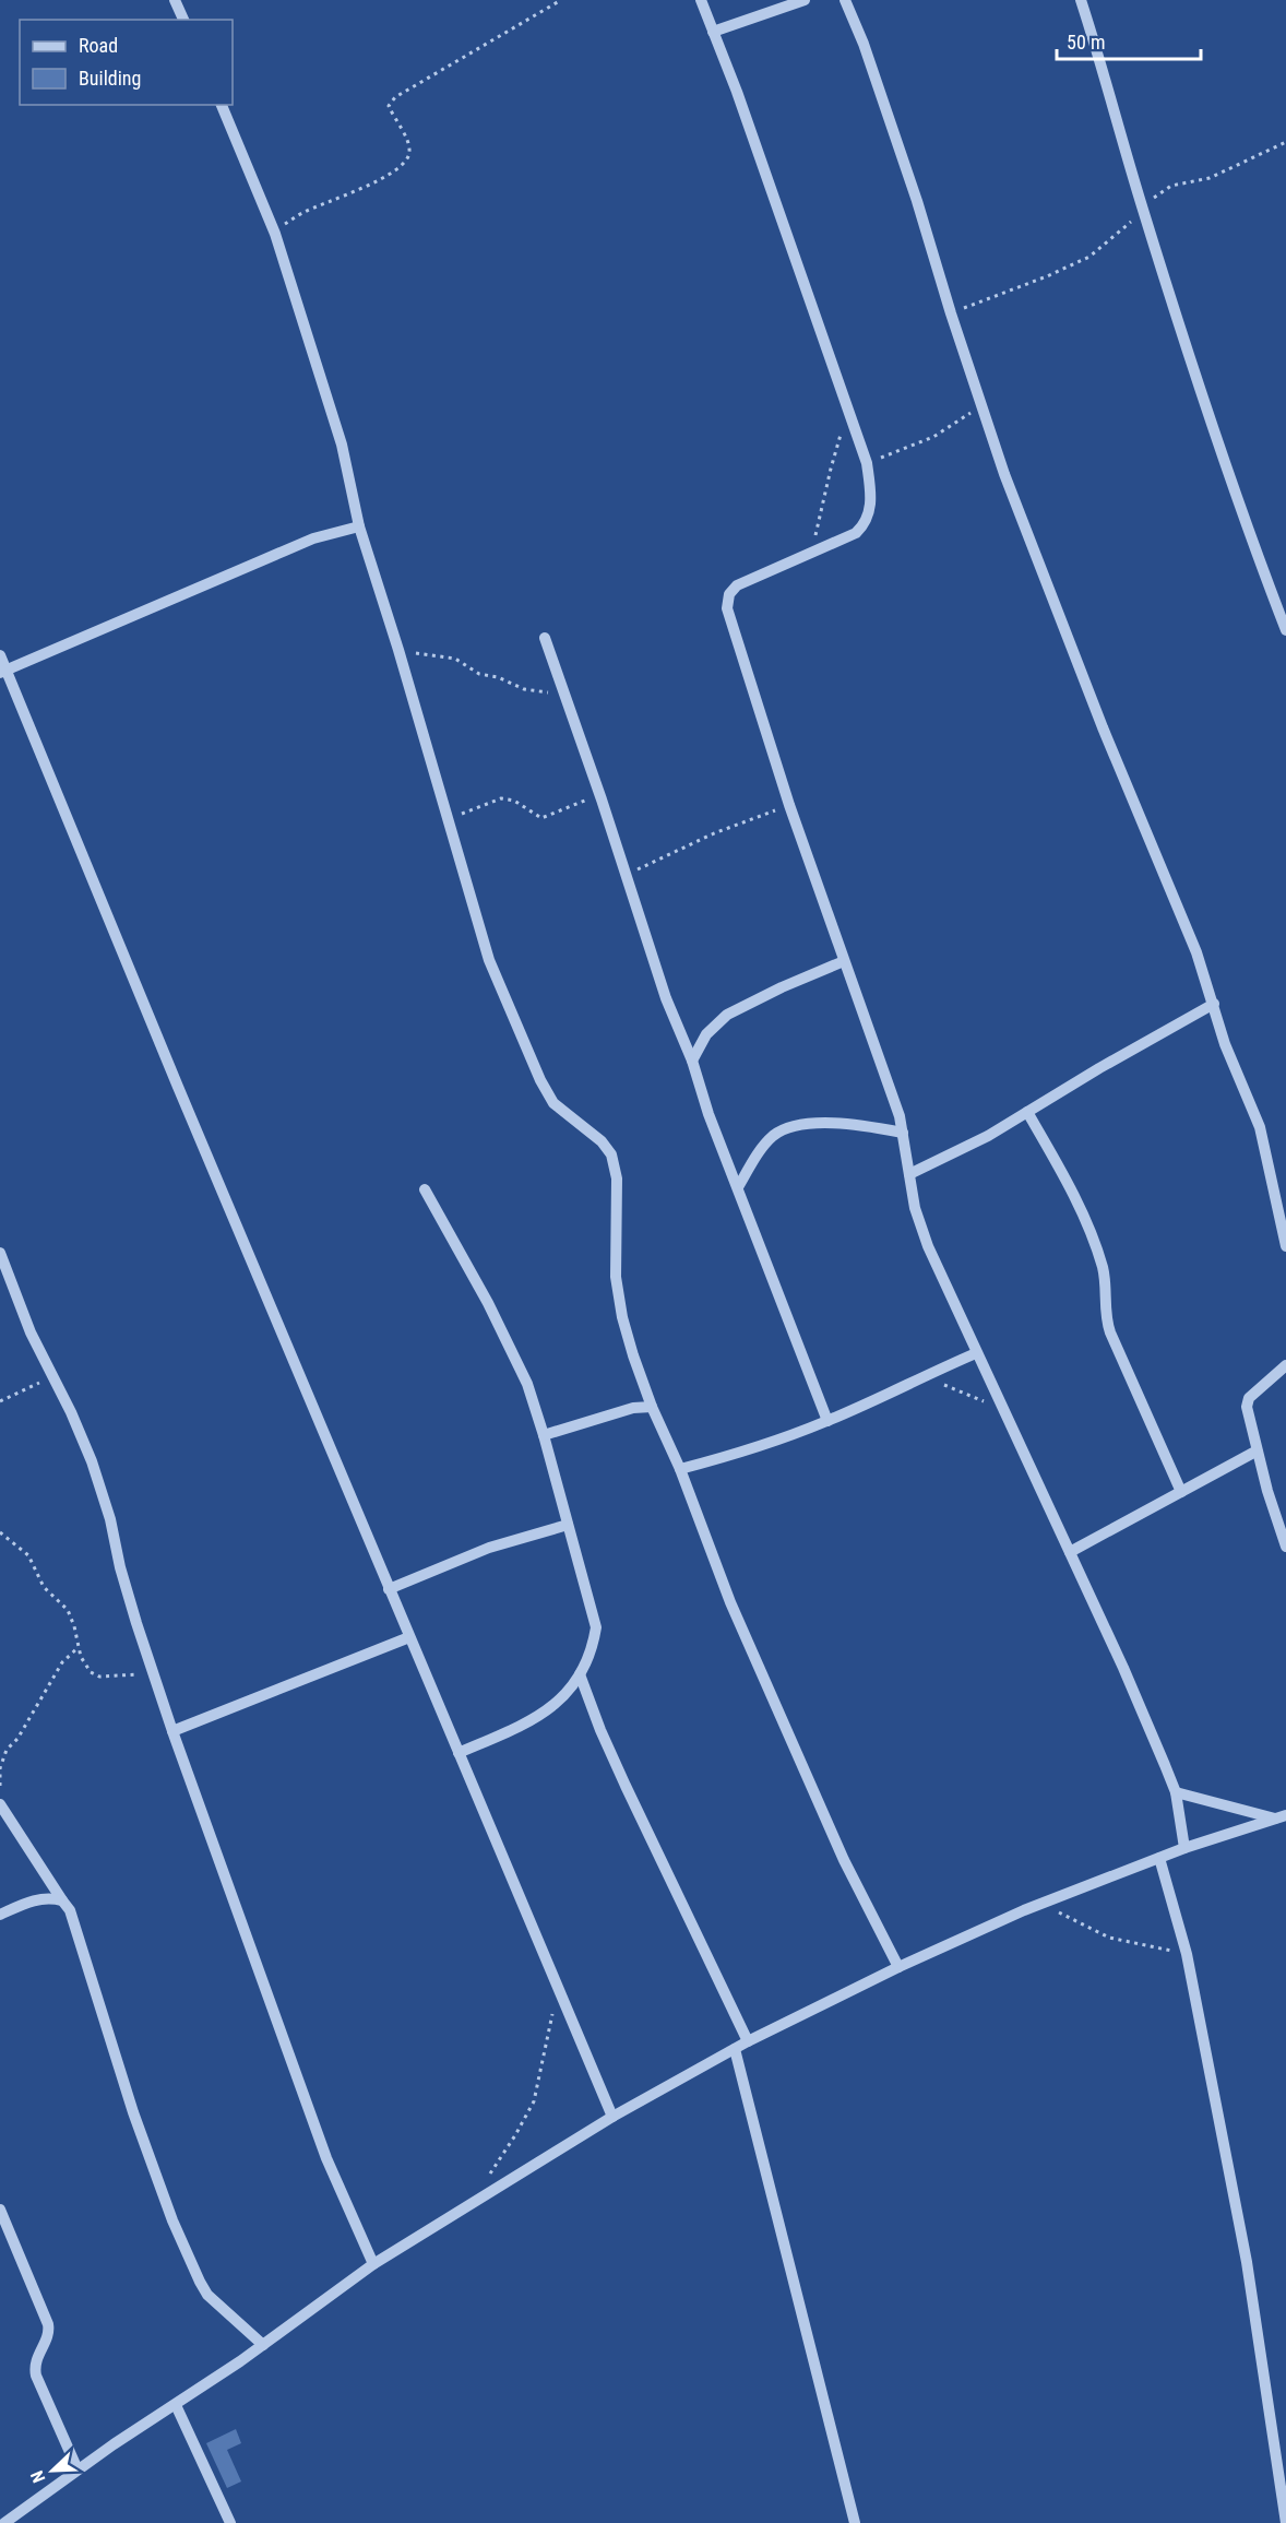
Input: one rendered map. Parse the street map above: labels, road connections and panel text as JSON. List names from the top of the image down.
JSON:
{
  "legend": ["Road", "Building"],
  "scale_bar": "50 m",
  "north": "bottom left"
}
